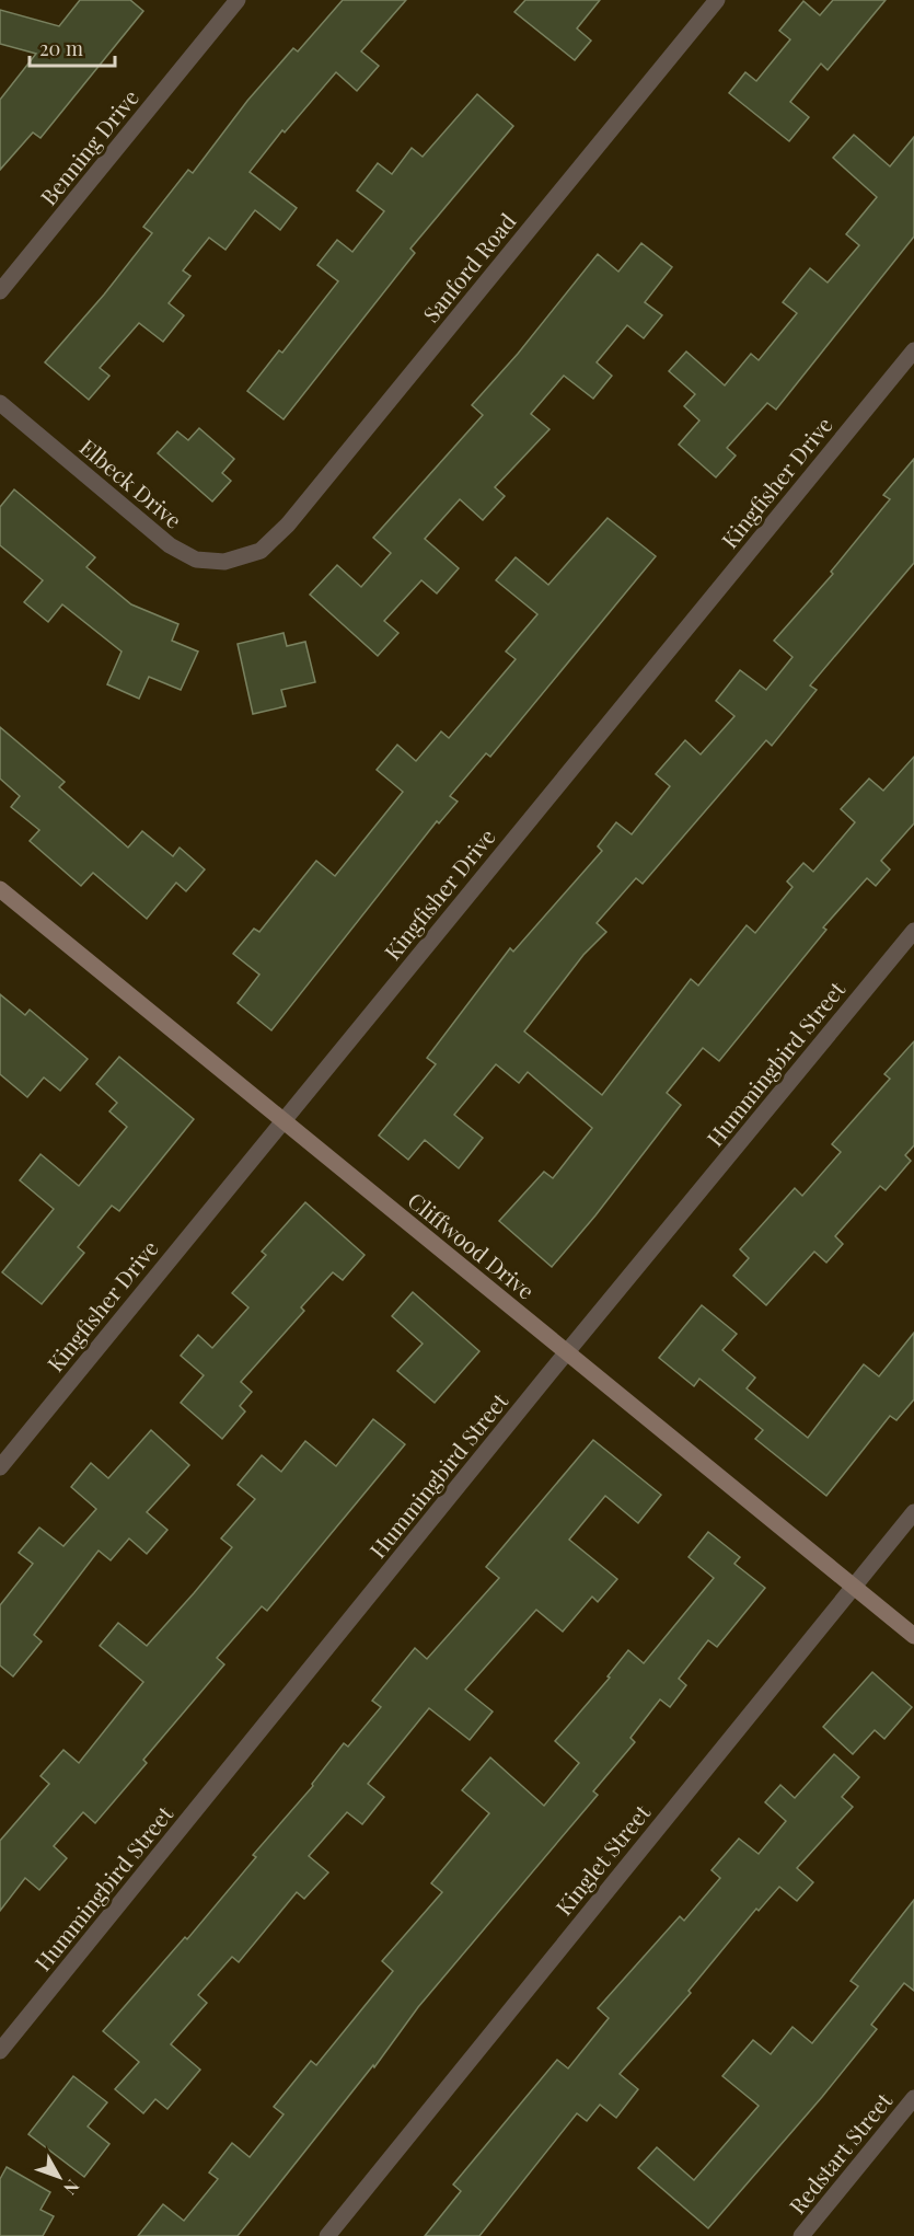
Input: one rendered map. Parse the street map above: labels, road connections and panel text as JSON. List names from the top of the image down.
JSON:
{
  "streets": {
    "street": [
      "Benning Drive",
      "Sanford Road",
      "Kingfisher Drive",
      "Elbeck Drive",
      "Hummingbird Street",
      "Cliffwood Drive",
      "Kinglet Street",
      "Redstart Street"
    ]
  },
  "crossings": [
    ["Sanford Road", "Elbeck Drive"],
    ["Kingfisher Drive", "Cliffwood Drive"],
    ["Hummingbird Street", "Cliffwood Drive"],
    ["Cliffwood Drive", "Kinglet Street"]
  ],
  "scale_bar": "20 m",
  "north": "bottom right"
}
